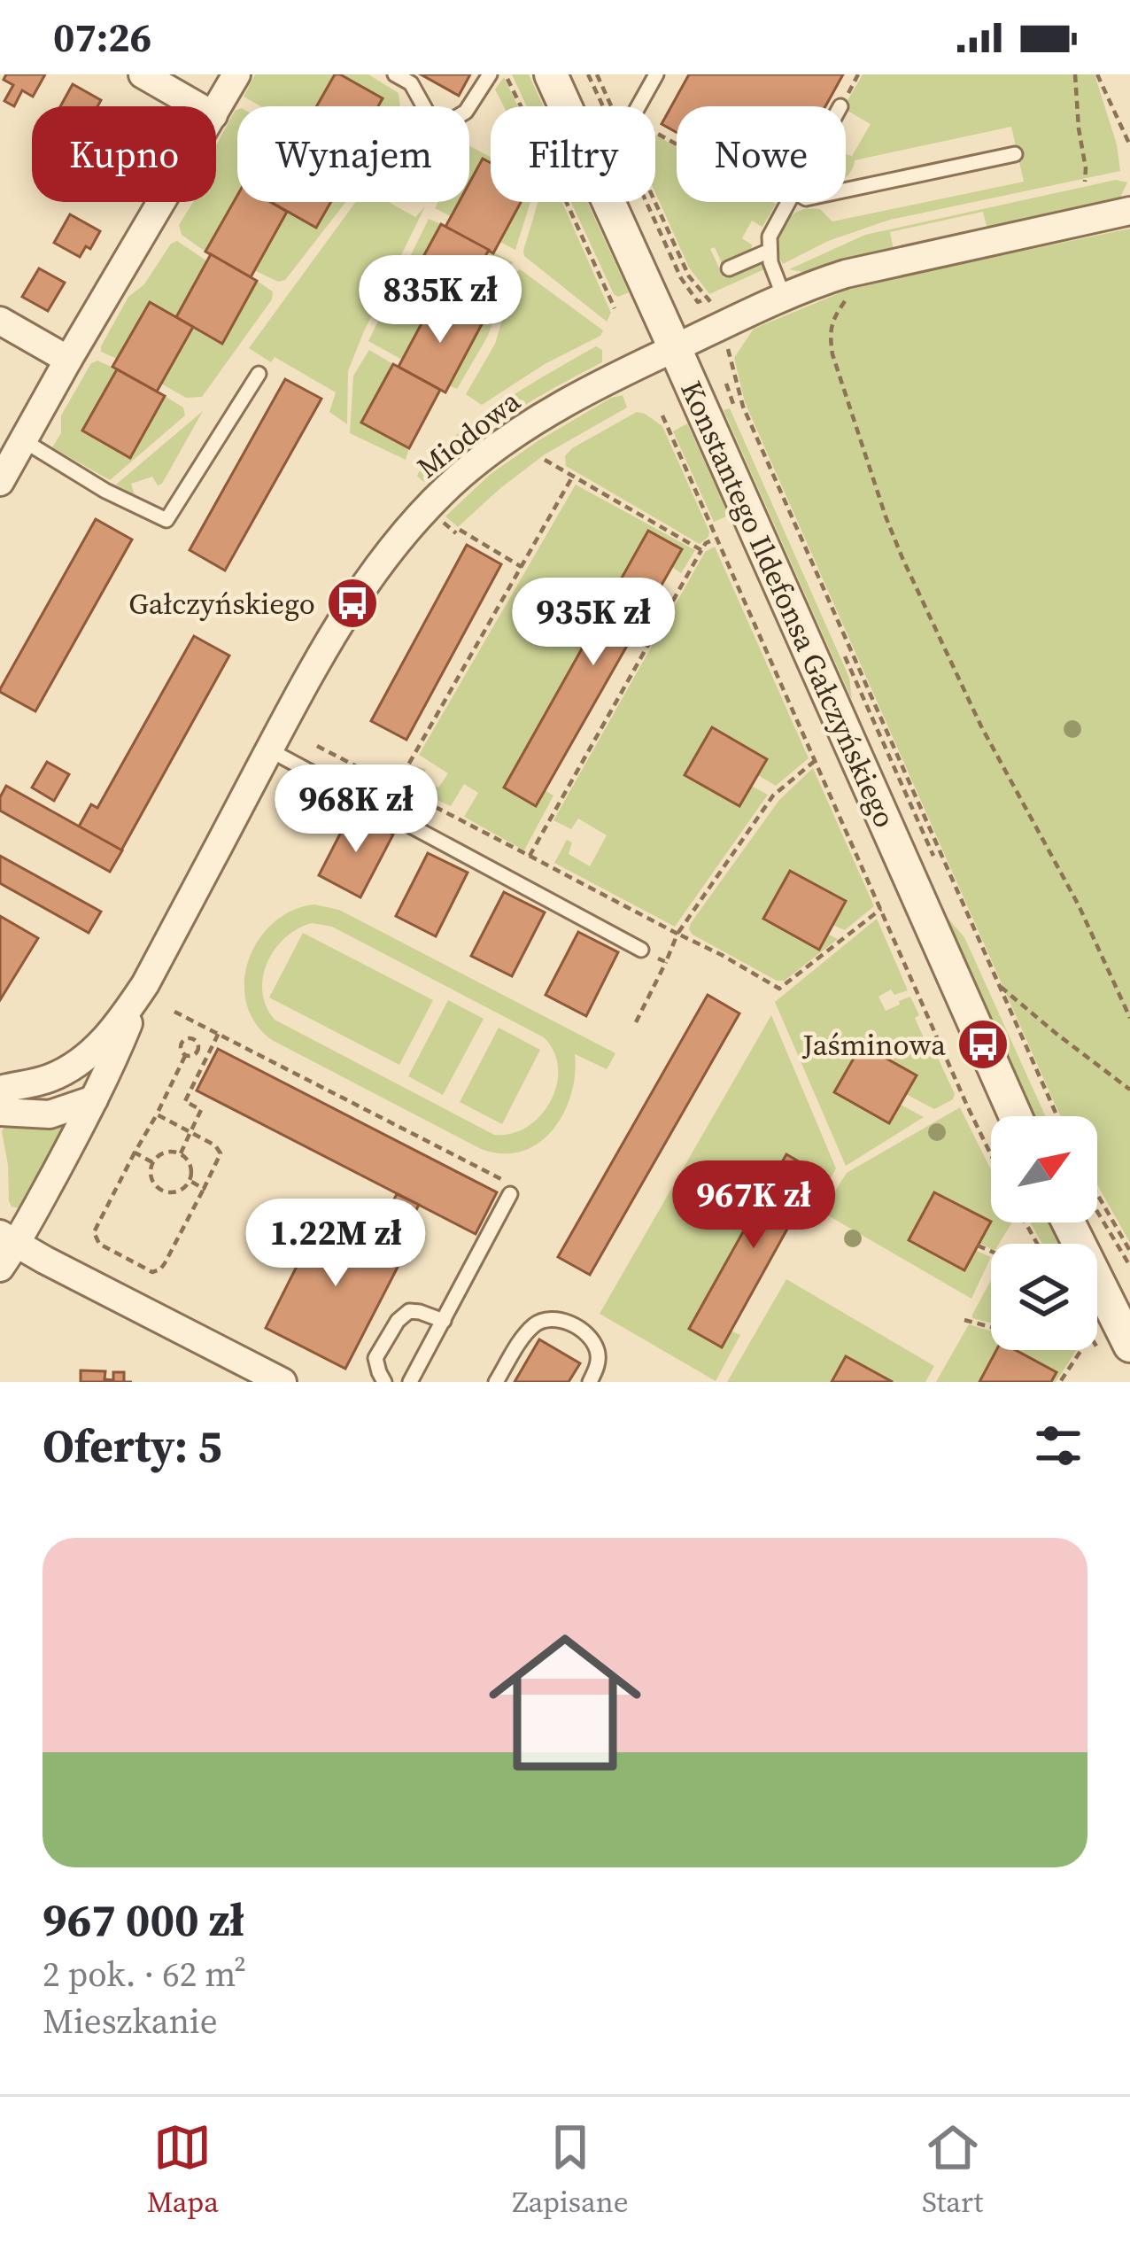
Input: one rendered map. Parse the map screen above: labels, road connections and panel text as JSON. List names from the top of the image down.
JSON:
{
  "streets": {
    "street": ["Miodowa", "Konstantego Ildefonsa Gałczyńskiego"]
  },
  "crossings": [
    ["Miodowa", "Konstantego Ildefonsa Gałczyńskiego"]
  ],
  "places": {
    "bus stop": ["Gałczyńskiego", "Jaśminowa"]
  },
  "north": "top right",
  "page": {
    "status": "07:26",
    "chip": [
      "Kupno",
      "Wynajem",
      "Filtry",
      "Nowe"
    ],
    "price": [
      "835K zł",
      "935K zł",
      "968K zł",
      "967K zł",
      "1.22M zł"
    ],
    "heading": "Oferty: 5",
    "list": [
      {
        "name": "967 000 zł",
        "note": "2 pok. · 62 m² · Mieszkanie"
      }
    ],
    "tabs": ["Mapa", "Zapisane", "Start"]
  }
}
